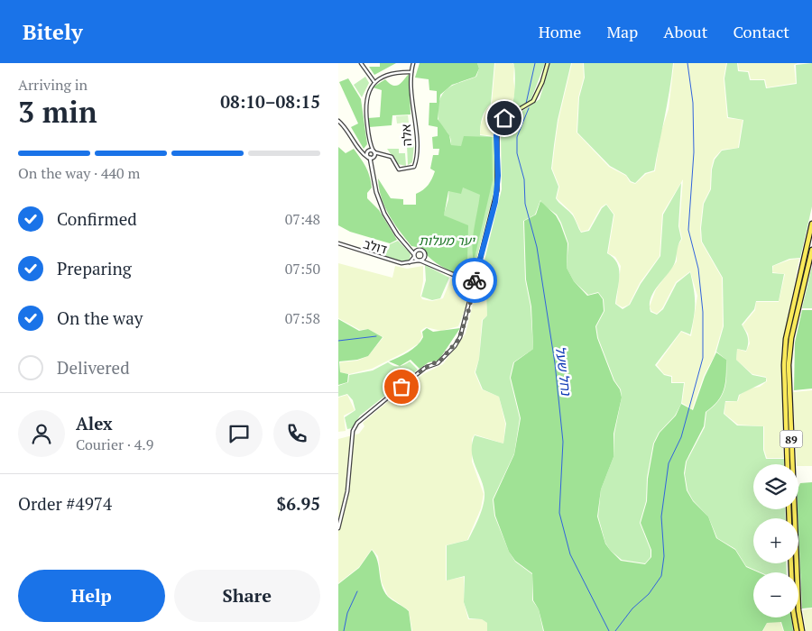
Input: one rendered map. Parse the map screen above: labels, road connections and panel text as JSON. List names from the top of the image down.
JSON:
{
  "streets": {
    "highway": ["89"],
    "street": ["אלה", "דולב"]
  },
  "water": ["נחל שעל"],
  "parks": ["יער מעלות"],
  "page": {
    "header": "Bitely",
    "nav": [
      "Home",
      "Map",
      "About",
      "Contact"
    ],
    "heading": ["3 min", "Arriving in", "08:10–08:15"],
    "panel": [
      "Alex",
      "Courier · 4.9",
      "Order #4974",
      "$6.95"
    ],
    "bar": "On the way · 440 m",
    "list": [
      ["Confirmed", "07:48"],
      ["Preparing", "07:50"],
      ["On the way", "07:58"],
      "Delivered"
    ],
    "map_buttons": ["+", "−"],
    "buttons": ["Help", "Share"]
  }
}
